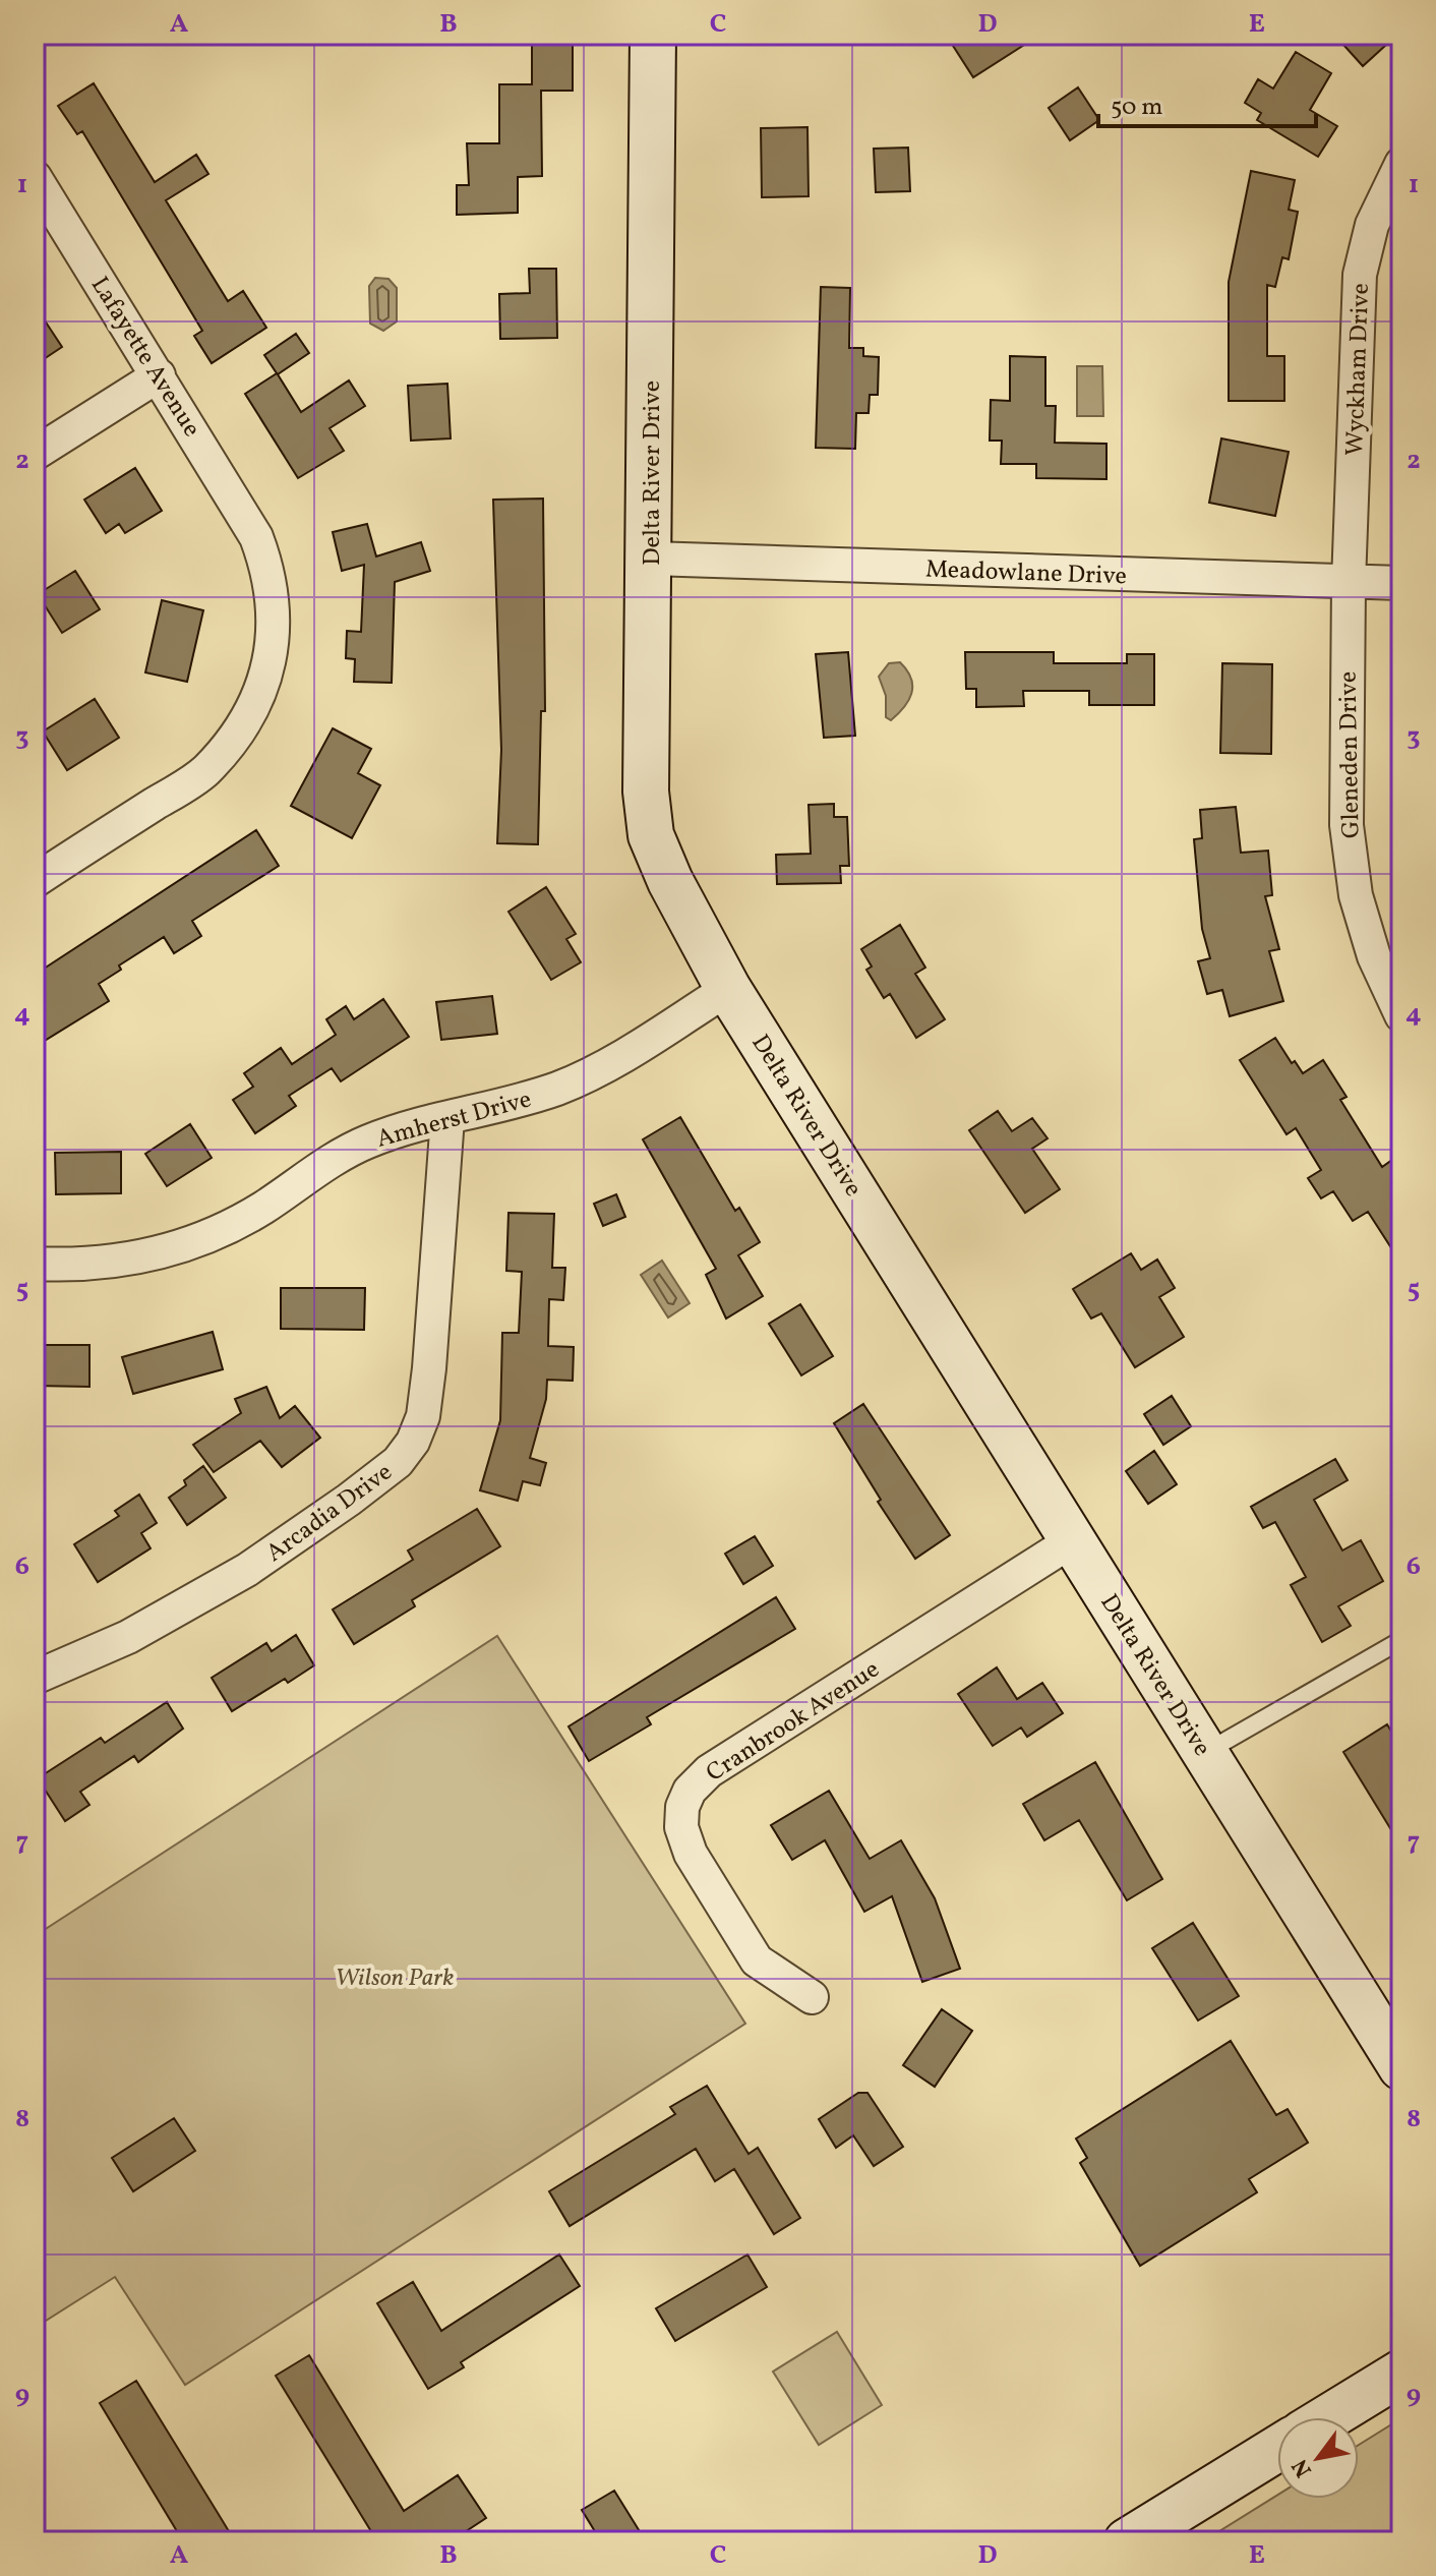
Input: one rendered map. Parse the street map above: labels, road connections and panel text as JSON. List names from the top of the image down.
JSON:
{
  "streets": {
    "street": [
      "Lafayette Avenue",
      "Wyckham Drive",
      "Delta River Drive",
      "Meadowlane Drive",
      "Gleneden Drive",
      "Amherst Drive",
      "Arcadia Drive",
      "Cranbrook Avenue"
    ]
  },
  "crossings": [
    ["Wyckham Drive", "Meadowlane Drive"],
    ["Wyckham Drive", "Gleneden Drive"],
    ["Delta River Drive", "Meadowlane Drive"],
    ["Delta River Drive", "Amherst Drive"],
    ["Delta River Drive", "Cranbrook Avenue"],
    ["Meadowlane Drive", "Gleneden Drive"],
    ["Amherst Drive", "Arcadia Drive"]
  ],
  "parks": ["Wilson Park"],
  "scale_bar": "50 m",
  "north": "bottom left",
  "grid": {
    "columns": [
      "A",
      "B",
      "C",
      "D",
      "E"
    ],
    "rows": [
      "1",
      "2",
      "3",
      "4",
      "5",
      "6",
      "7",
      "8",
      "9"
    ]
  }
}
